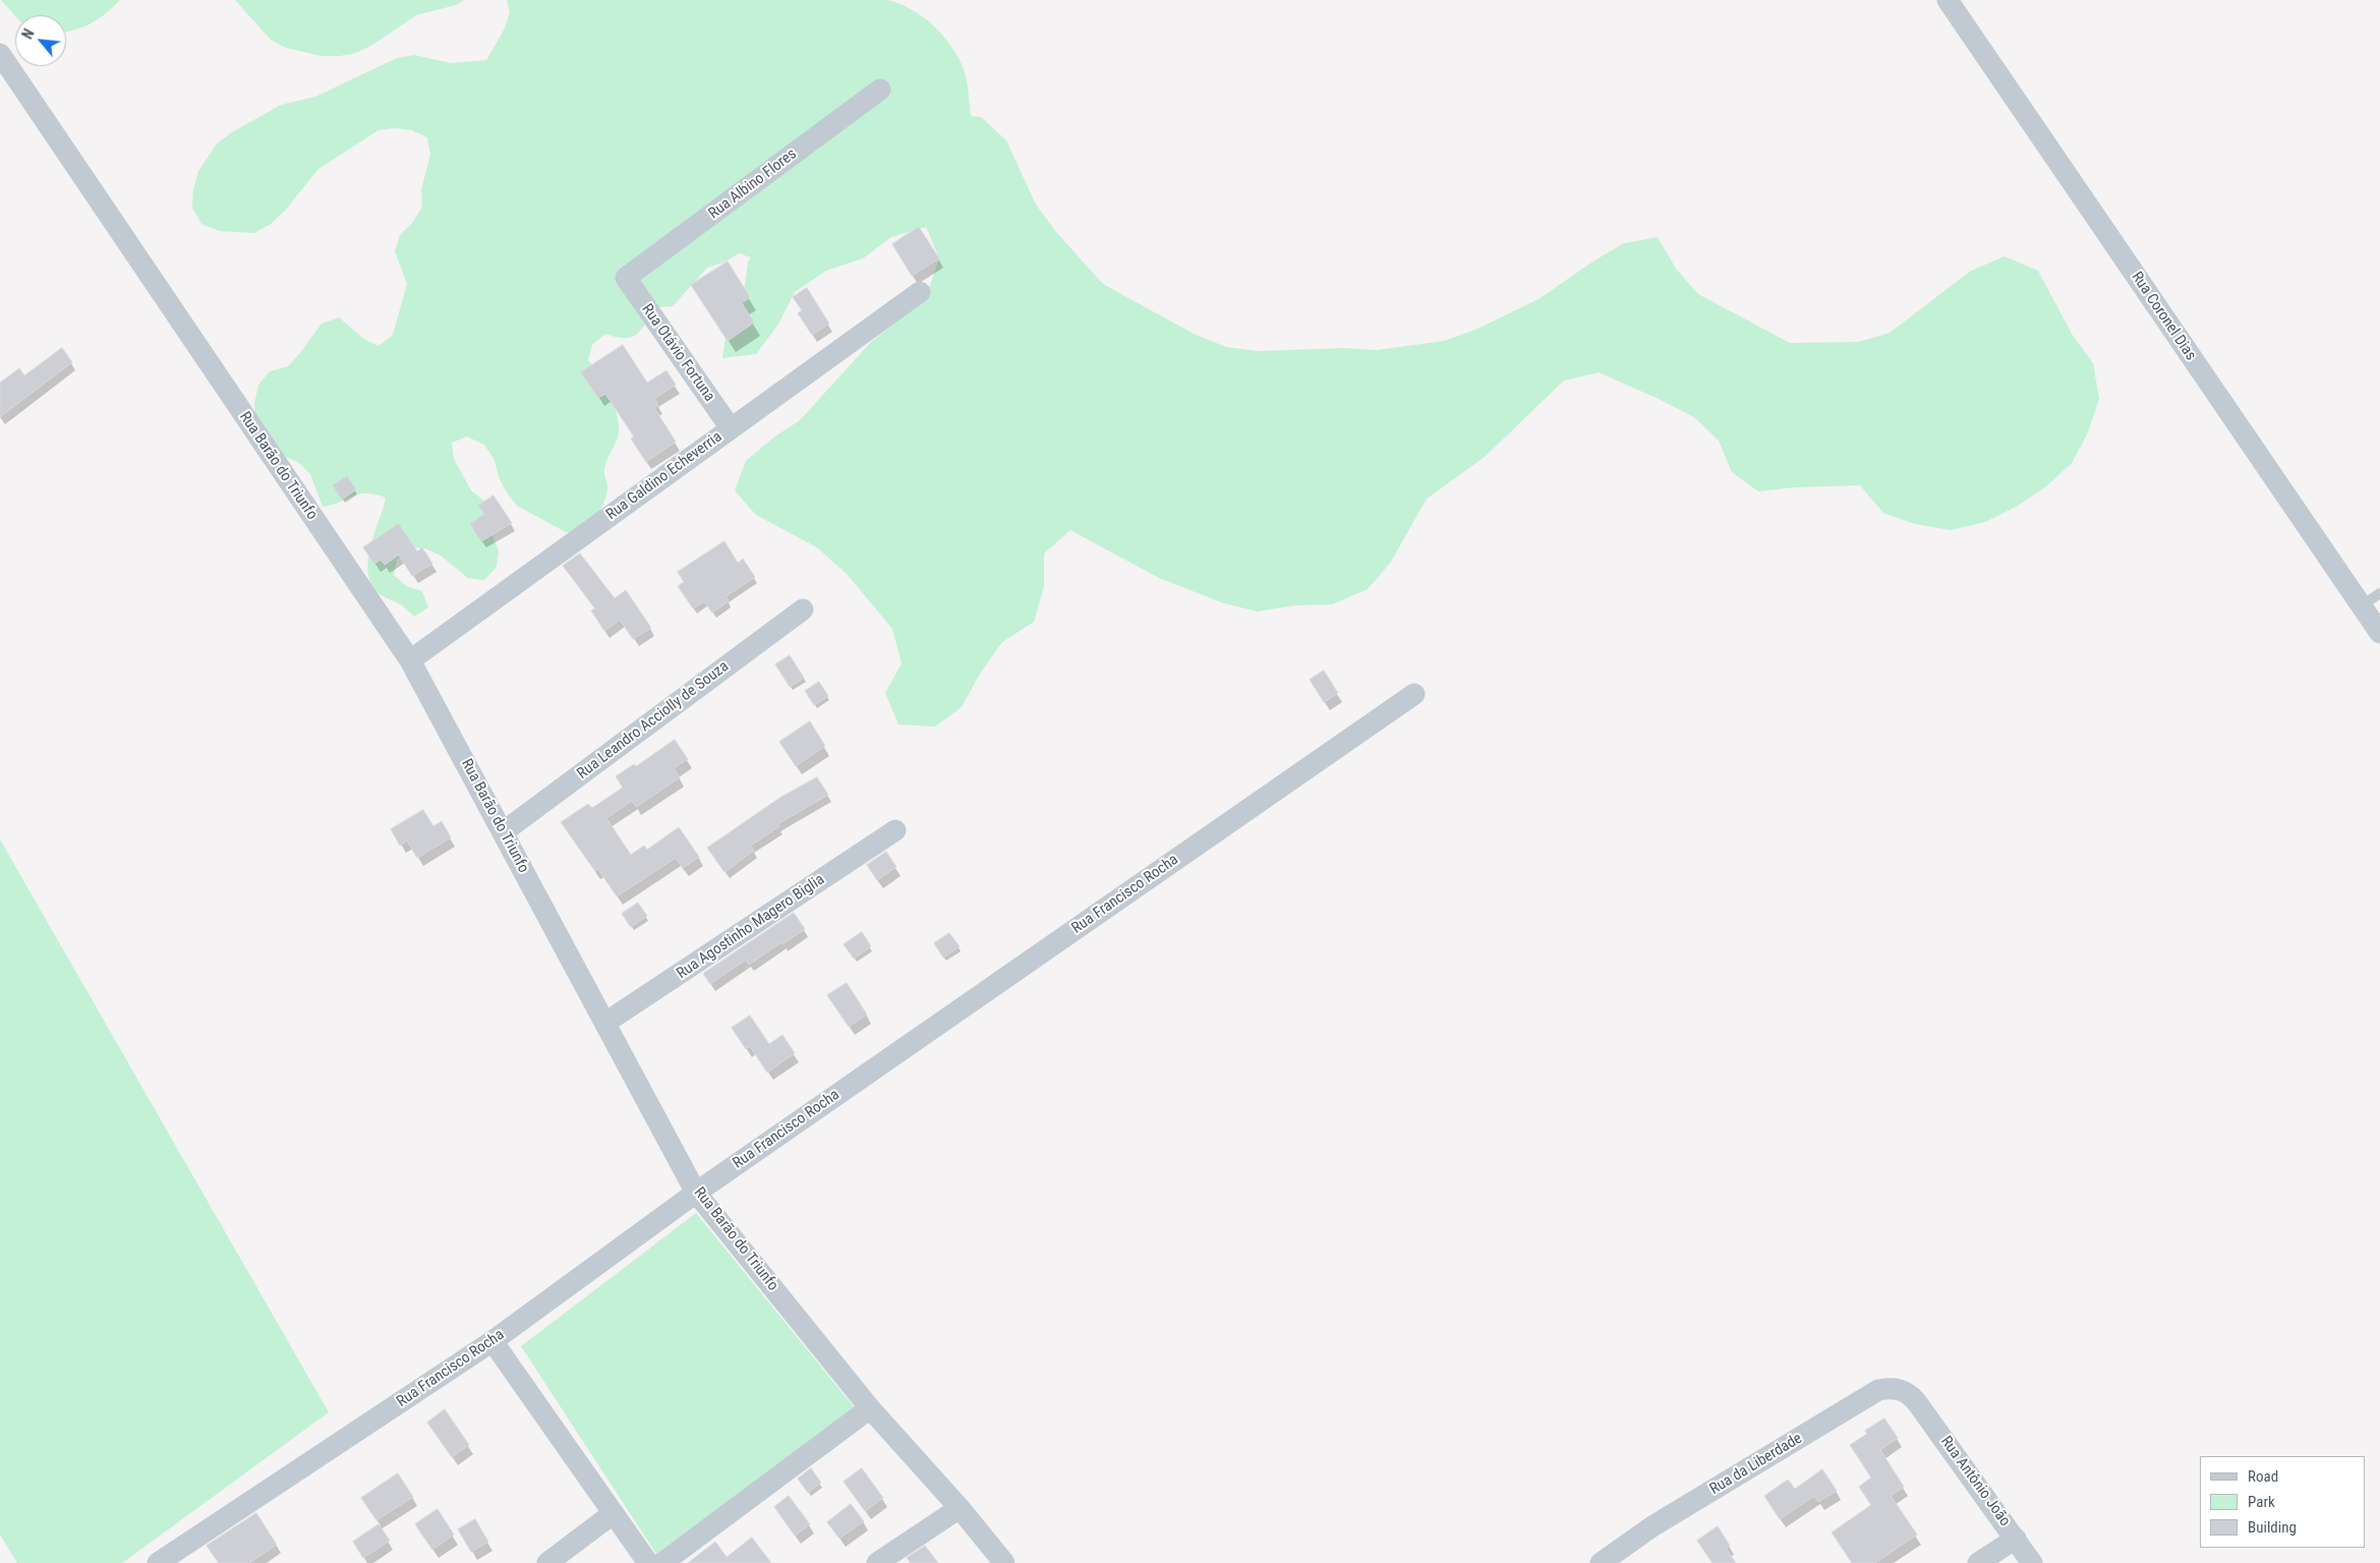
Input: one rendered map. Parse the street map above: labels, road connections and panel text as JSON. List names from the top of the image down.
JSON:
{
  "streets": {
    "street": [
      "Rua Albino Flores",
      "Rua Coronel Dias",
      "Rua Otávio Fortuna",
      "Rua Barão do Triunfo",
      "Rua Galdino Echeverria",
      "Rua Leandro Acciolly de Souza",
      "Rua Francisco Rocha",
      "Rua Agostinho Magero Biglia",
      "Rua da Liberdade",
      "Rua Antônio João"
    ]
  },
  "crossings": [
    ["Rua Albino Flores", "Rua Otávio Fortuna"],
    ["Rua Otávio Fortuna", "Rua Galdino Echeverria"],
    ["Rua Barão do Triunfo", "Rua Galdino Echeverria"],
    ["Rua Barão do Triunfo", "Rua Leandro Acciolly de Souza"],
    ["Rua Barão do Triunfo", "Rua Francisco Rocha"],
    ["Rua Barão do Triunfo", "Rua Agostinho Magero Biglia"],
    ["Rua da Liberdade", "Rua Antônio João"]
  ],
  "legend": ["Road", "Park", "Building"],
  "north": "top left"
}
